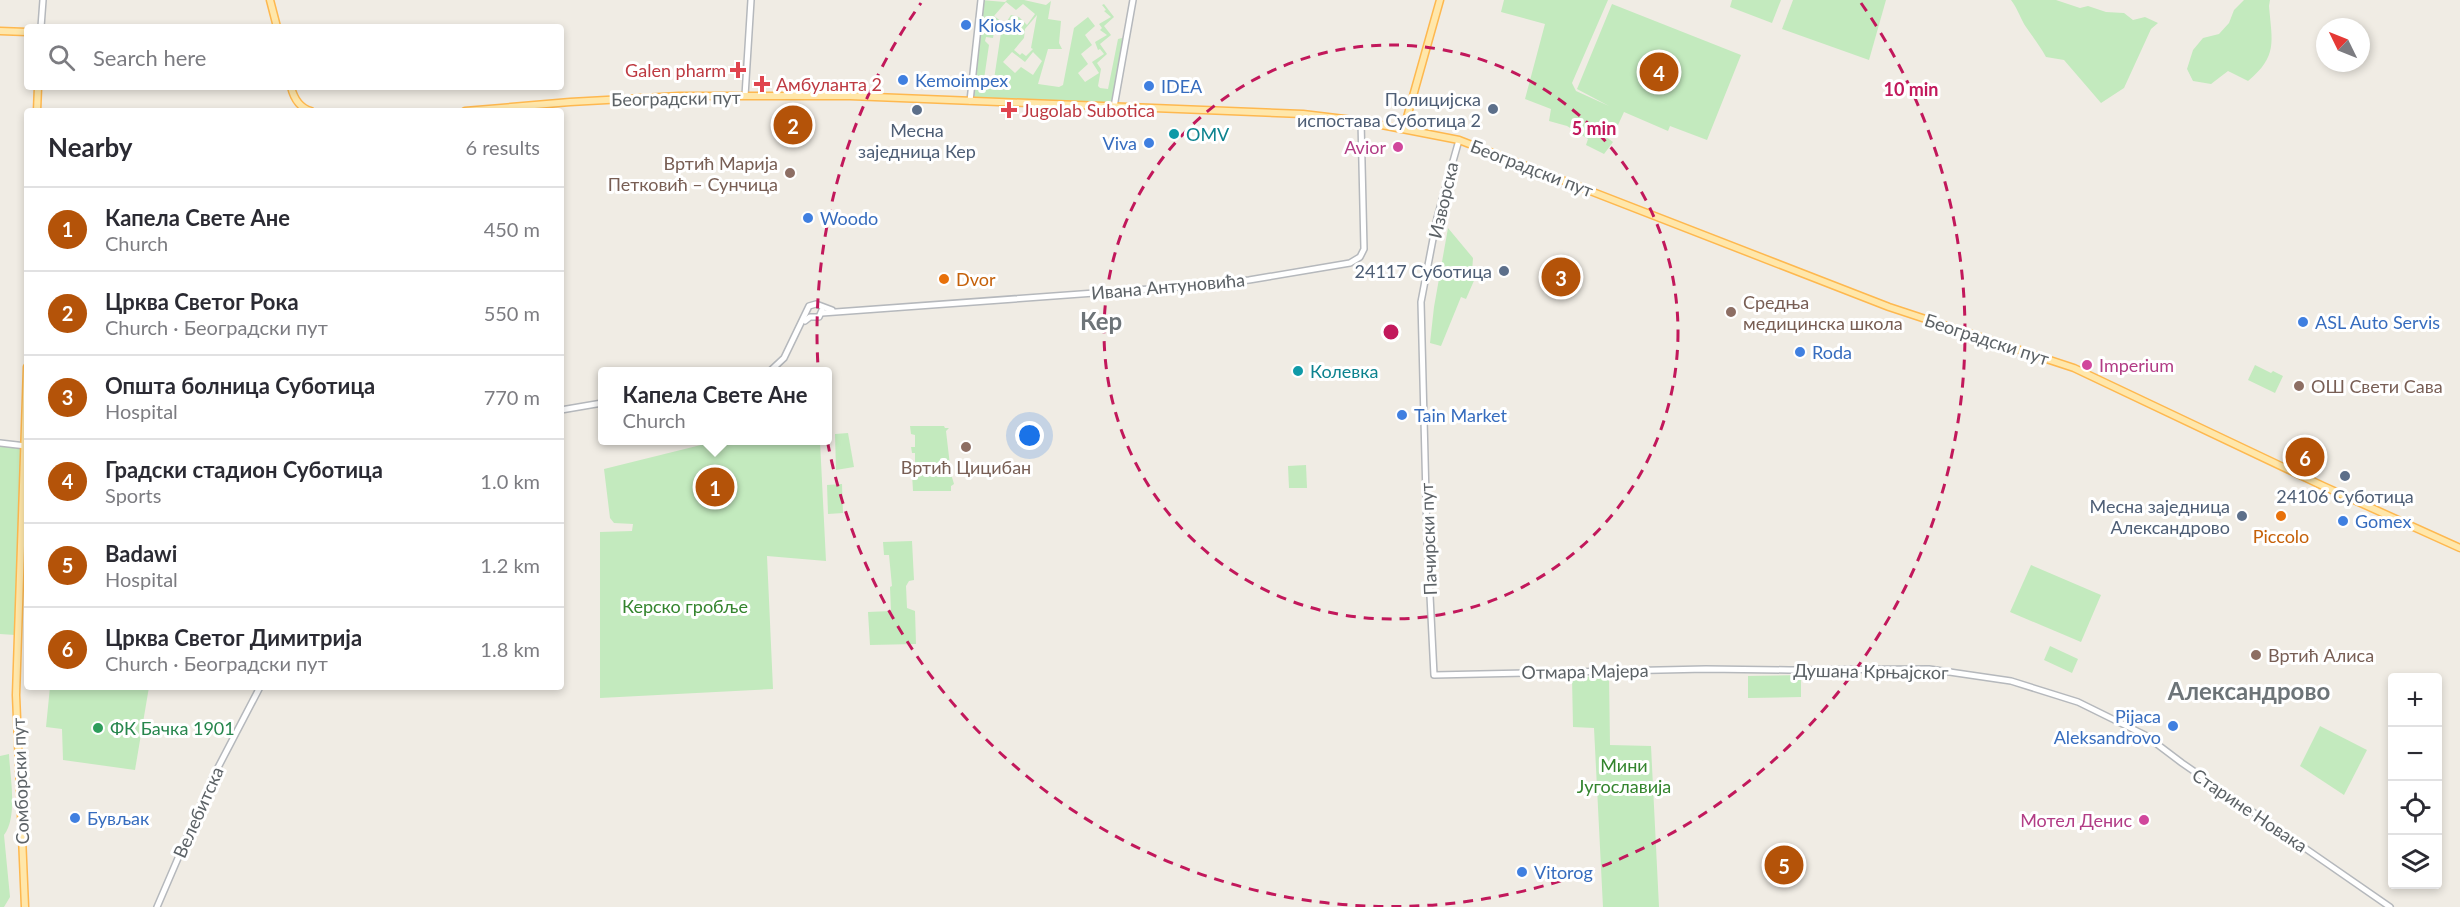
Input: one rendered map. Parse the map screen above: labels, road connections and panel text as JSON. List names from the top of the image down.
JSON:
{
  "streets": {
    "main road": ["Београдски пут", "Сомборски пут"],
    "street": [
      "Изворска",
      "Ивана Антуновића",
      "Пачирски пут",
      "Отмара Мајера",
      "Душана Крњајског",
      "Старине Новака",
      "Велебитска"
    ]
  },
  "crossings": [
    ["Београдски пут", "Изворска"],
    ["Београдски пут", "Ивана Антуновића"],
    ["Изворска", "Пачирски пут"],
    ["Пачирски пут", "Отмара Мајера"],
    ["Отмара Мајера", "Душана Крњајског"],
    ["Душана Крњајског", "Старине Новака"]
  ],
  "districts": ["Кер", "Александрово"],
  "parks": ["Керско гробље", "Мини Југославија"],
  "places": {
    "other": [
      "Kiosk",
      "Kemoimpex",
      "IDEA",
      "Полицијска испостава Суботица 2",
      "Месна заједница Кер",
      "OMV",
      "Viva",
      "Avior",
      "Вртић Марија Петковић – Сунчица",
      "Woodo",
      "24117 Суботица",
      "Dvor",
      "Средња медицинска школа",
      "ASL Auto Servis",
      "Roda",
      "Imperium",
      "Колевка",
      "ОШ Свети Сава",
      "Tain Market",
      "Вртић Цицибан",
      "24106 Суботица",
      "Месна заједница Александрово",
      "Piccolo",
      "Gomex",
      "Вртић Алиса",
      "Pijaca Aleksandrovo",
      "ФК Бачка 1901",
      "Бувљак",
      "Мотел Денис",
      "Vitorog"
    ],
    "health": ["Galen pharm", "Амбуланта 2", "Jugolab Subotica"]
  },
  "north": "top left",
  "page": {
    "search": "Search here",
    "pins": [
      "4",
      "2",
      "3",
      "6",
      "1",
      "5"
    ],
    "heading": ["Nearby", "6 results"],
    "list": [
      {
        "mark": "1",
        "name": "Капела Свете Ане",
        "note": "Church",
        "value": "450 m"
      },
      {
        "mark": "2",
        "name": "Црква Светог Рока",
        "note": "Church · Београдски пут",
        "value": "550 m"
      },
      {
        "mark": "3",
        "name": "Општа болница Суботица",
        "note": "Hospital",
        "value": "770 m"
      },
      {
        "mark": "4",
        "name": "Градски стадион Суботица",
        "note": "Sports",
        "value": "1.0 km"
      },
      {
        "mark": "5",
        "name": "Badawi",
        "note": "Hospital",
        "value": "1.2 km"
      },
      {
        "mark": "6",
        "name": "Црква Светог Димитрија",
        "note": "Church · Београдски пут",
        "value": "1.8 km"
      }
    ],
    "popup": ["Капела Свете Ане", "Church"],
    "map_buttons": ["+", "−"]
  },
  "rings": ["10 min", "5 min"]
}
